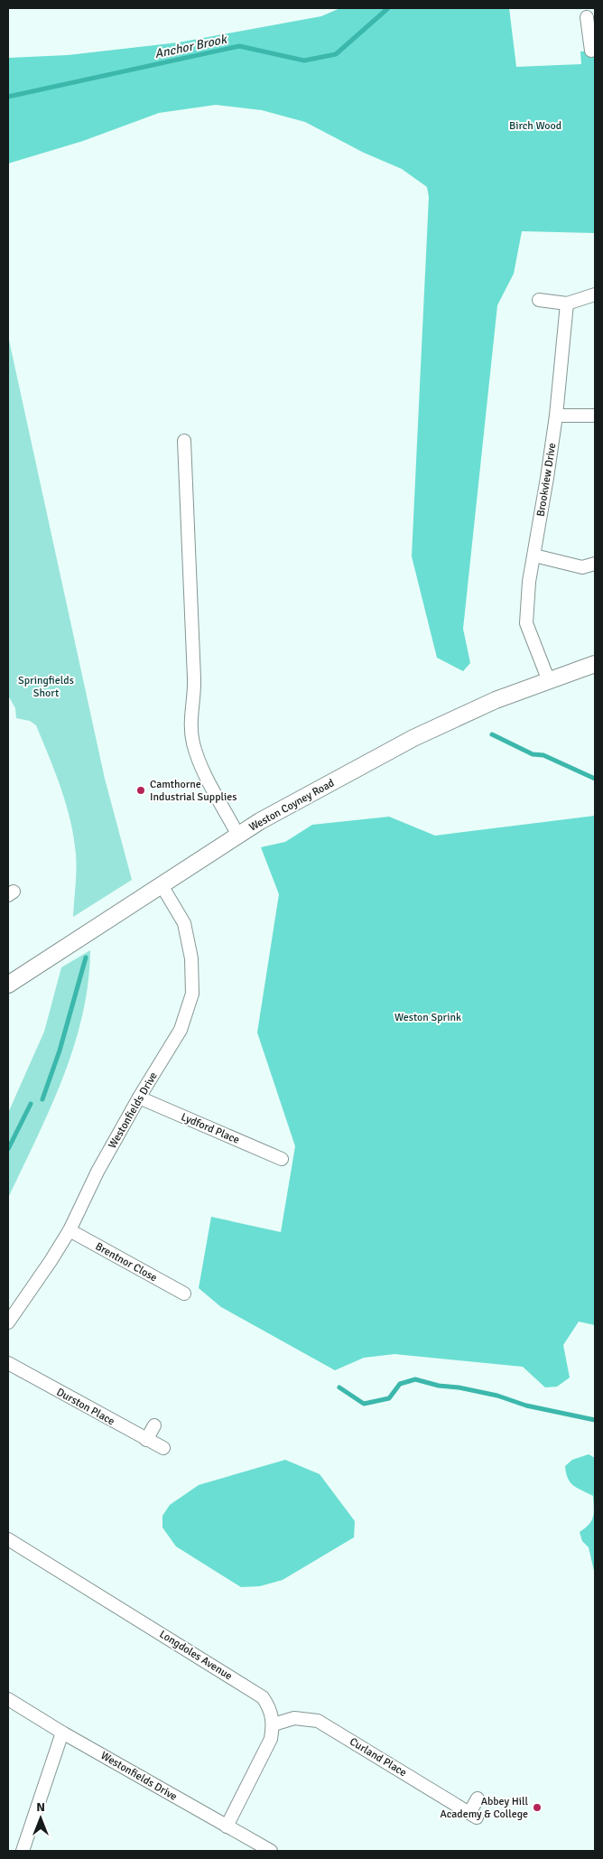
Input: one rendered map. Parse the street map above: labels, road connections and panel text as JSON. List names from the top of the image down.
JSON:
{
  "streets": {
    "street": [
      "Brookview Drive",
      "Weston Coyney Road",
      "Westonfields Drive",
      "Lydford Place",
      "Brentnor Close",
      "Durston Place",
      "Longdoles Avenue",
      "Curland Place"
    ]
  },
  "crossings": [
    ["Brookview Drive", "Weston Coyney Road"],
    ["Weston Coyney Road", "Westonfields Drive"],
    ["Westonfields Drive", "Lydford Place"],
    ["Westonfields Drive", "Brentnor Close"],
    ["Longdoles Avenue", "Curland Place"]
  ],
  "water": ["Anchor Brook"],
  "parks": ["Birch Wood", "Springfields Short", "Weston Sprink"],
  "places": ["Camthorne Industrial Supplies", "Abbey Hill Academy & College"],
  "north": "top"
}
